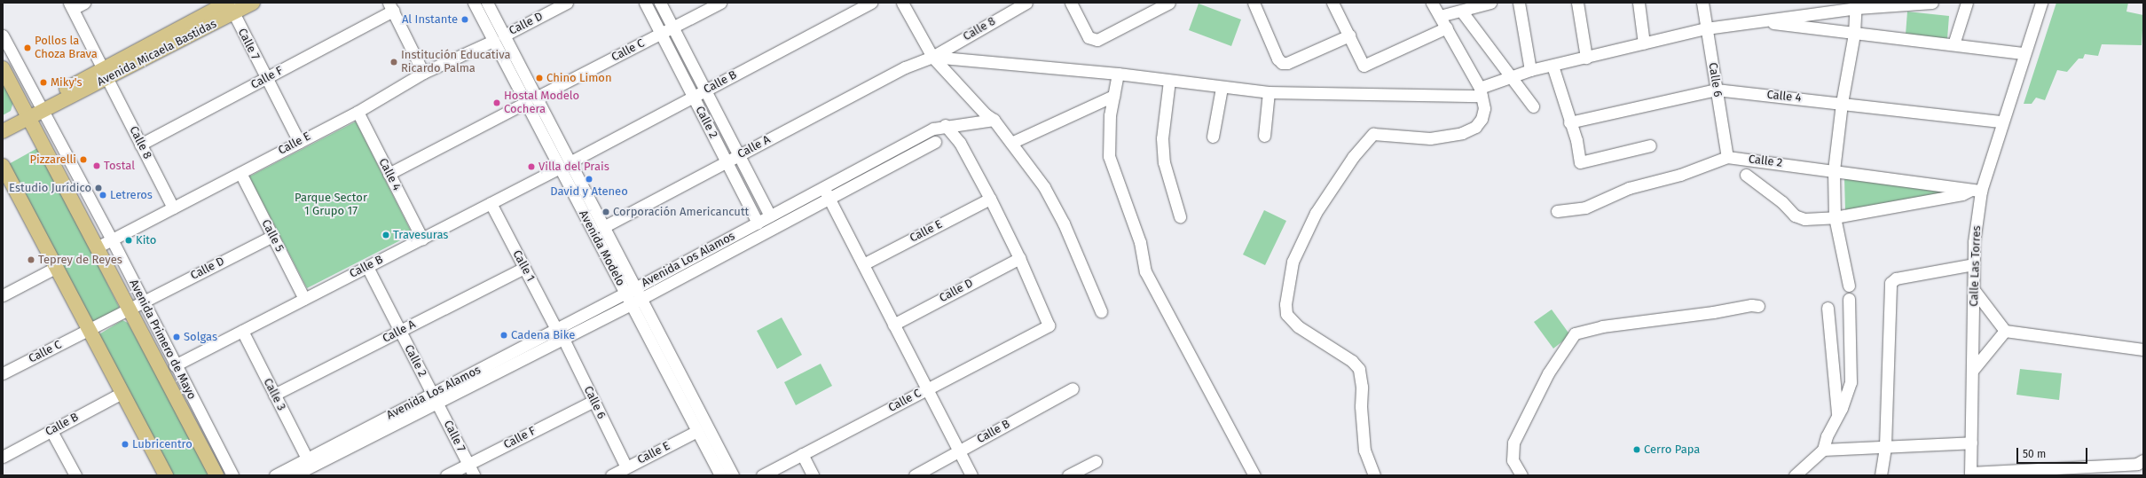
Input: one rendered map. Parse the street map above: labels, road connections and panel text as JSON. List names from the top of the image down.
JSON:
{
  "streets": {
    "main road": ["Avenida Micaela Bastidas", "Avenida Primero de Mayo"],
    "street": [
      "Calle D",
      "Calle 8",
      "Calle 7",
      "Calle C",
      "Calle F",
      "Calle 6",
      "Calle B",
      "Calle 4",
      "Calle 2",
      "Calle E",
      "Calle A",
      "Calle 5",
      "Avenida Modelo",
      "Avenida Los Alamos",
      "Calle 1",
      "Calle Las Torres",
      "Calle 3"
    ]
  },
  "crossings": [
    ["Calle D", "Calle C"],
    ["Calle D", "Calle 5"],
    ["Calle D", "Avenida Modelo"],
    ["Calle D", "Avenida Primero de Mayo"],
    ["Calle 8", "Avenida Micaela Bastidas"],
    ["Calle 8", "Calle F"],
    ["Calle 8", "Calle E"],
    ["Calle 8", "Calle A"],
    ["Calle 7", "Avenida Micaela Bastidas"],
    ["Calle 7", "Calle F"],
    ["Calle 7", "Calle 2"],
    ["Calle 7", "Calle E"],
    ["Calle 7", "Avenida Los Alamos"],
    ["Calle C", "Calle 2"],
    ["Calle C", "Avenida Modelo"],
    ["Calle C", "Avenida Primero de Mayo"],
    ["Avenida Micaela Bastidas", "Avenida Primero de Mayo"],
    ["Calle F", "Calle 6"],
    ["Calle 6", "Calle 4"],
    ["Calle 6", "Calle 2"],
    ["Calle 6", "Calle E"],
    ["Calle 6", "Avenida Los Alamos"],
    ["Calle B", "Calle 4"],
    ["Calle B", "Calle 2"],
    ["Calle B", "Calle 5"],
    ["Calle B", "Avenida Modelo"],
    ["Calle B", "Calle 1"],
    ["Calle B", "Avenida Primero de Mayo"],
    ["Calle B", "Calle 3"],
    ["Calle 4", "Calle E"],
    ["Calle 4", "Calle Las Torres"],
    ["Calle 2", "Calle A"],
    ["Calle 2", "Avenida Los Alamos"],
    ["Calle 2", "Calle Las Torres"],
    ["Calle E", "Calle 5"],
    ["Calle E", "Avenida Modelo"],
    ["Calle E", "Avenida Primero de Mayo"],
    ["Calle A", "Avenida Modelo"],
    ["Calle A", "Calle 1"],
    ["Calle A", "Calle 3"],
    ["Avenida Modelo", "Avenida Los Alamos"],
    ["Avenida Los Alamos", "Calle 1"],
    ["Avenida Los Alamos", "Calle 3"]
  ],
  "parks": ["Parque Sector 1 Grupo 17"],
  "places": [
    "Al Instante",
    "Pollos la Choza Brava",
    "Institución Educativa Ricardo Palma",
    "Chino Limon",
    "Miky's",
    "Hostal Modelo Cochera",
    "Pizzarelli",
    "Tostal",
    "Villa del Prais",
    "David y Ateneo",
    "Estudio Jurídico",
    "Letreros",
    "Corporación Americancutt",
    "Travesuras",
    "Kito",
    "Teprey de Reyes",
    "Cadena Bike",
    "Solgas",
    "Lubricentro",
    "Cerro Papa"
  ],
  "scale_bar": "50 m"
}
